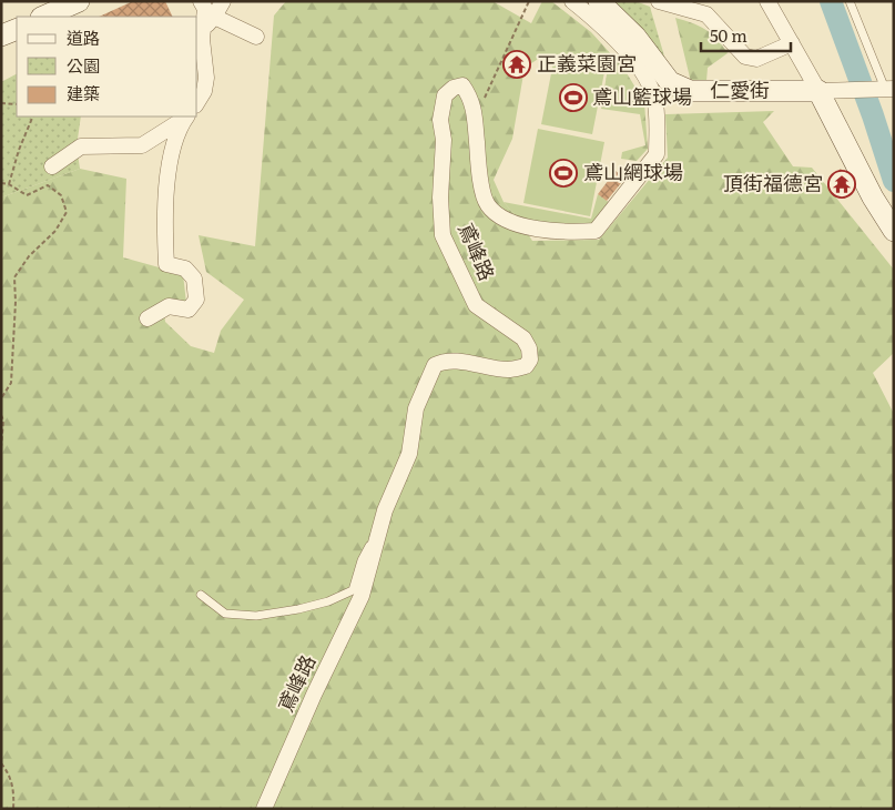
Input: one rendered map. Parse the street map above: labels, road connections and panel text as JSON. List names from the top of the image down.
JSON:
{
  "streets": {
    "street": ["仁愛街", "鳶峰路"]
  },
  "places": {
    "temple": ["正義菜園宮", "頂街福德宮"],
    "sports": ["鳶山籃球場", "鳶山網球場"]
  },
  "legend": ["道路", "公園", "建築"],
  "scale_bar": "50 m"
}
